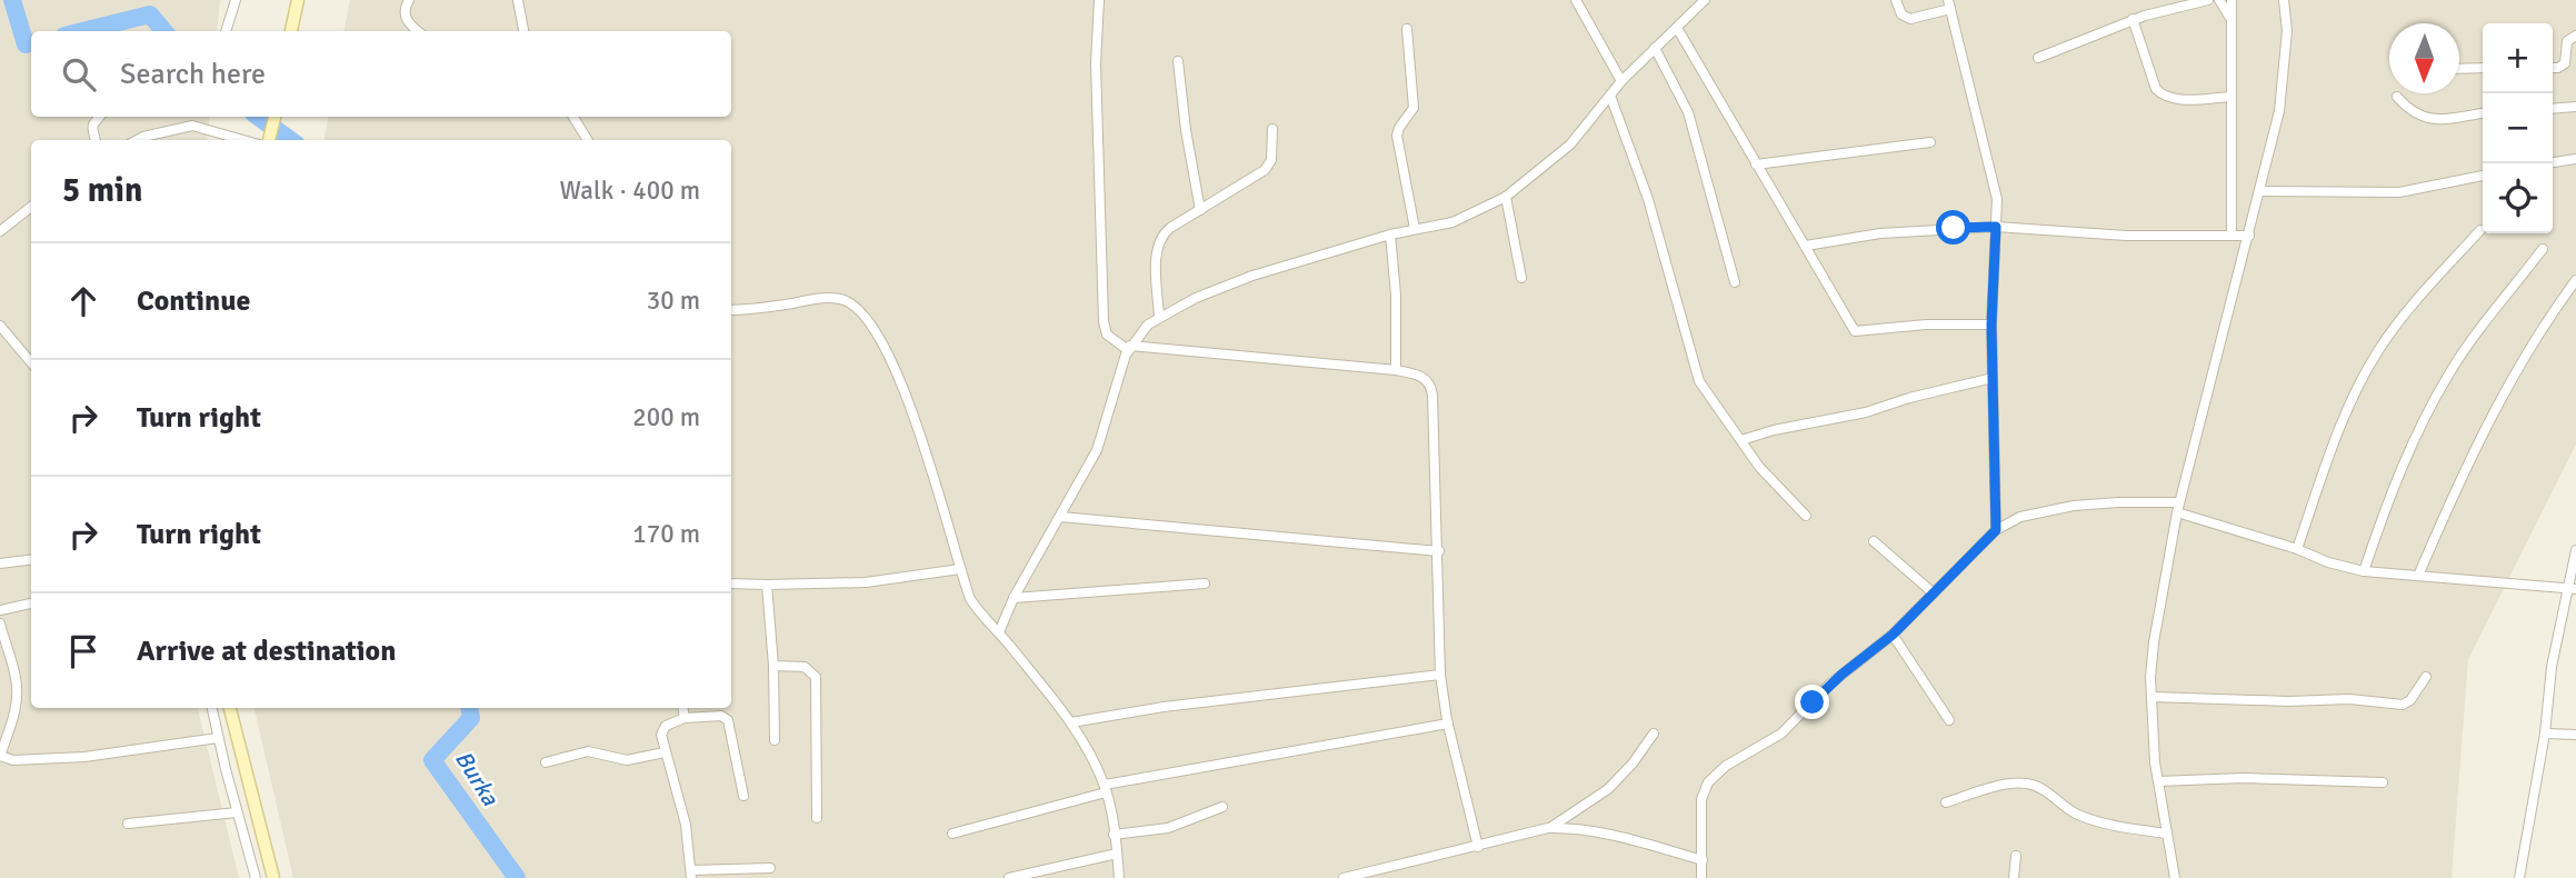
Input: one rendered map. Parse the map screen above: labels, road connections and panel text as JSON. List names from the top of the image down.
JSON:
{
  "water": ["Burka"],
  "north": "bottom",
  "page": {
    "map_buttons": ["+", "−"],
    "search": "Search here",
    "heading": ["5 min", "Walk · 400 m"],
    "list": [
      ["Continue", "30 m"],
      ["Turn right", "200 m"],
      ["Turn right", "170 m"],
      "Arrive at destination"
    ]
  }
}
